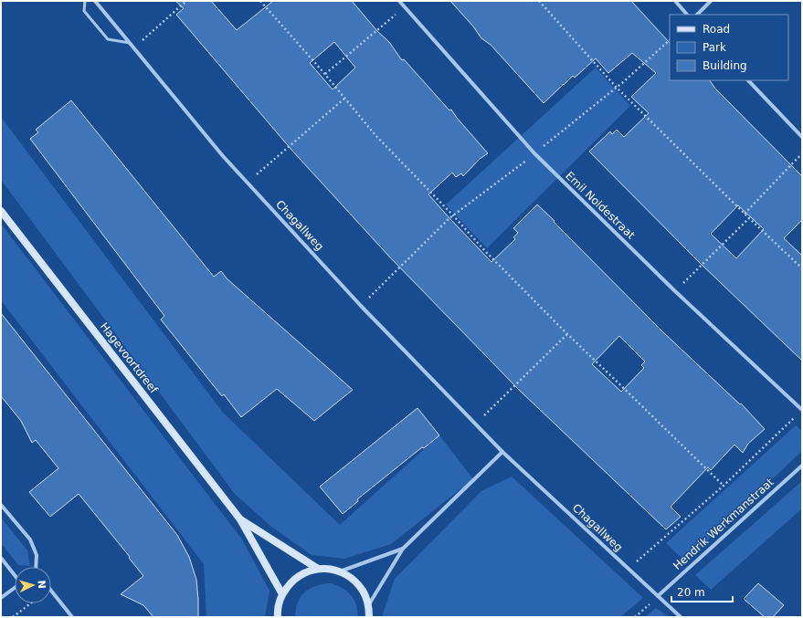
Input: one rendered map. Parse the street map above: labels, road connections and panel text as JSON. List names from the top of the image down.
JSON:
{
  "streets": {
    "main road": ["Hagevoortdreef"],
    "street": ["Emil Noldestraat", "Chagallweg", "Hendrik Werkmanstraat"]
  },
  "crossings": [
    ["Chagallweg", "Hendrik Werkmanstraat"]
  ],
  "legend": ["Road", "Park", "Building"],
  "scale_bar": "20 m",
  "north": "right"
}
